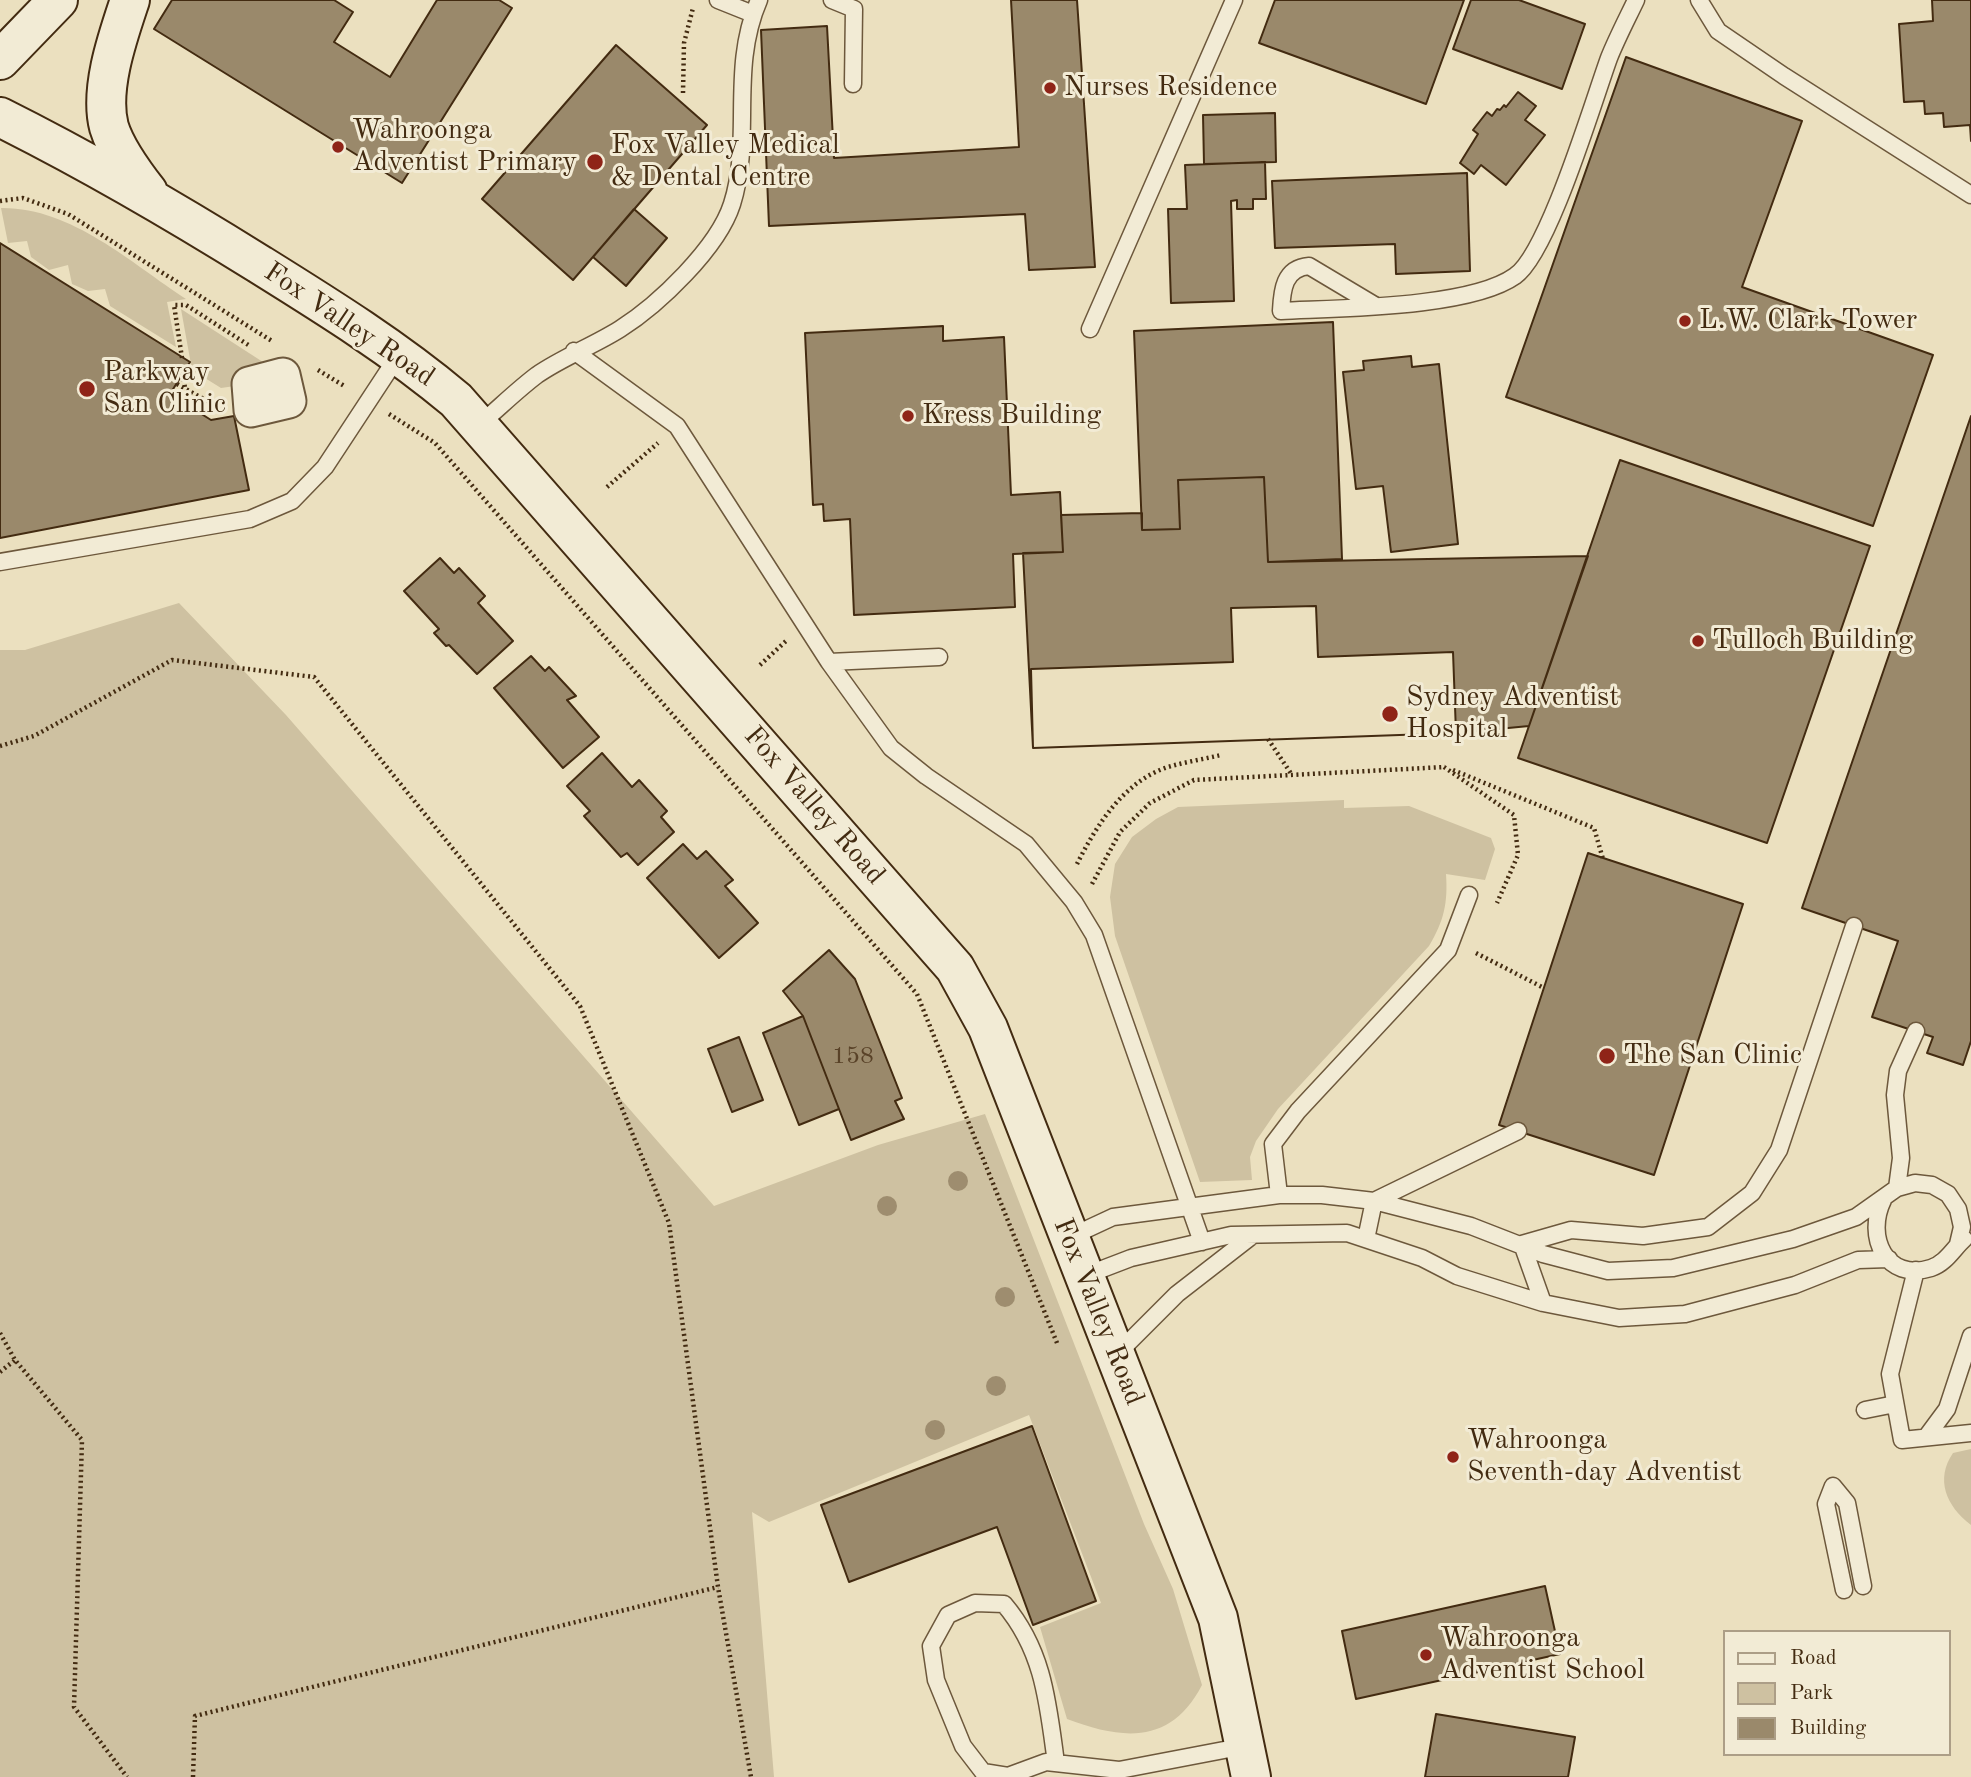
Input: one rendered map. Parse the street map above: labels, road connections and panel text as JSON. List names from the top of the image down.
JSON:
{
  "streets": {
    "main road": ["Fox Valley Road"]
  },
  "places": [
    "Nurses Residence",
    "Wahroonga Adventist Primary",
    "Fox Valley Medical & Dental Centre",
    "L.W. Clark Tower",
    "Parkway San Clinic",
    "Kress Building",
    "Tulloch Building",
    "Sydney Adventist Hospital",
    "The San Clinic",
    "Wahroonga Seventh-day Adventist",
    "Wahroonga Adventist School"
  ],
  "house_numbers": ["158"],
  "legend": ["Road", "Park", "Building"]
}
